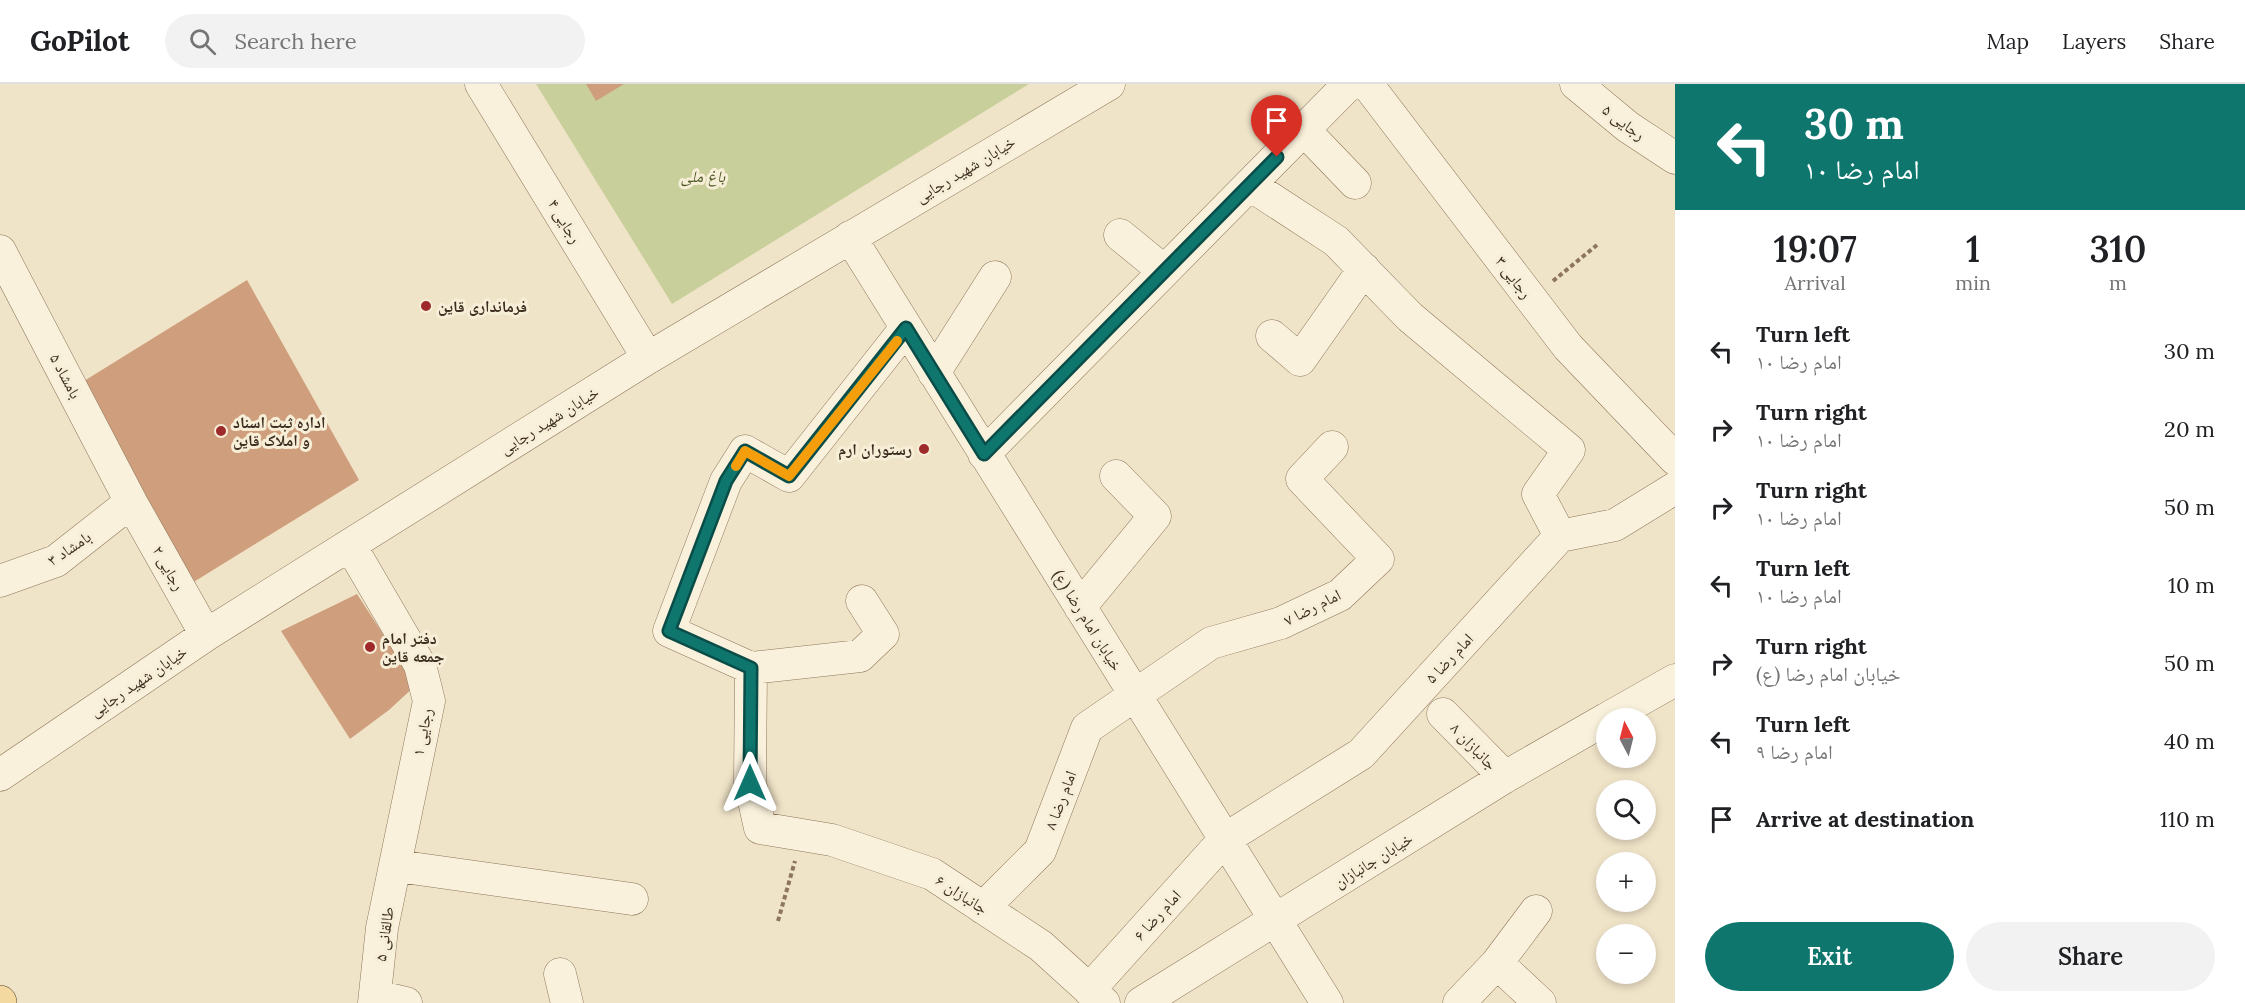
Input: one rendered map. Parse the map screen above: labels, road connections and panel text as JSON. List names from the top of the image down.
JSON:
{
  "streets": {
    "street": [
      "رجایی ۵",
      "خیابان شهید رجایی",
      "رجایی ۴",
      "رجایی ۳",
      "بامشاد ۵",
      "بامشاد ۳",
      "رجایی ۲",
      "امام رضا ۷",
      "خیابان امام رضا (ع)",
      "امام رضا ۵",
      "رجایی ۱",
      "جانبازان ۸",
      "امام رضا ۸",
      "خیابان جانبازان",
      "جانبازان ۶",
      "امام رضا ۶",
      "طالقانی ۵"
    ]
  },
  "crossings": [
    ["خیابان شهید رجایی", "رجایی ۴"],
    ["خیابان شهید رجایی", "رجایی ۲"],
    ["خیابان شهید رجایی", "خیابان امام رضا (ع)"],
    ["خیابان شهید رجایی", "رجایی ۱"],
    ["بامشاد ۵", "بامشاد ۳"],
    ["بامشاد ۵", "رجایی ۲"],
    ["بامشاد ۳", "رجایی ۲"],
    ["امام رضا ۷", "خیابان امام رضا (ع)"],
    ["امام رضا ۷", "امام رضا ۸"],
    ["خیابان امام رضا (ع)", "امام رضا ۵"],
    ["خیابان امام رضا (ع)", "امام رضا ۸"],
    ["خیابان امام رضا (ع)", "خیابان جانبازان"],
    ["خیابان امام رضا (ع)", "امام رضا ۶"],
    ["امام رضا ۵", "امام رضا ۶"],
    ["رجایی ۱", "طالقانی ۵"],
    ["جانبازان ۸", "خیابان جانبازان"],
    ["امام رضا ۸", "جانبازان ۶"],
    ["جانبازان ۶", "امام رضا ۶"]
  ],
  "parks": ["باغ ملی"],
  "places": [
    "فرمانداری قاین",
    "اداره ثبت اسناد و املاک قاین",
    "رستوران ارم",
    "دفتر امام جمعه قاین"
  ],
  "north": "top",
  "page": {
    "header": "GoPilot",
    "search": "Search here",
    "nav": ["Map", "Layers", "Share"],
    "turn": ["30 m", "امام رضا ۱۰"],
    "eta": [
      "19:07",
      "Arrival",
      "1",
      "min",
      "310",
      "m"
    ],
    "list": [
      {
        "name": "Turn left",
        "note": "امام رضا ۱۰",
        "value": "30 m"
      },
      {
        "name": "Turn right",
        "note": "امام رضا ۱۰",
        "value": "20 m"
      },
      {
        "name": "Turn right",
        "note": "امام رضا ۱۰",
        "value": "50 m"
      },
      {
        "name": "Turn left",
        "note": "امام رضا ۱۰",
        "value": "10 m"
      },
      {
        "name": "Turn right",
        "note": "خیابان امام رضا (ع)",
        "value": "50 m"
      },
      {
        "name": "Turn left",
        "note": "امام رضا ۹",
        "value": "40 m"
      },
      {
        "name": "Arrive at destination",
        "value": "110 m"
      }
    ],
    "map_buttons": ["+", "−"],
    "buttons": ["Exit", "Share"]
  }
}
